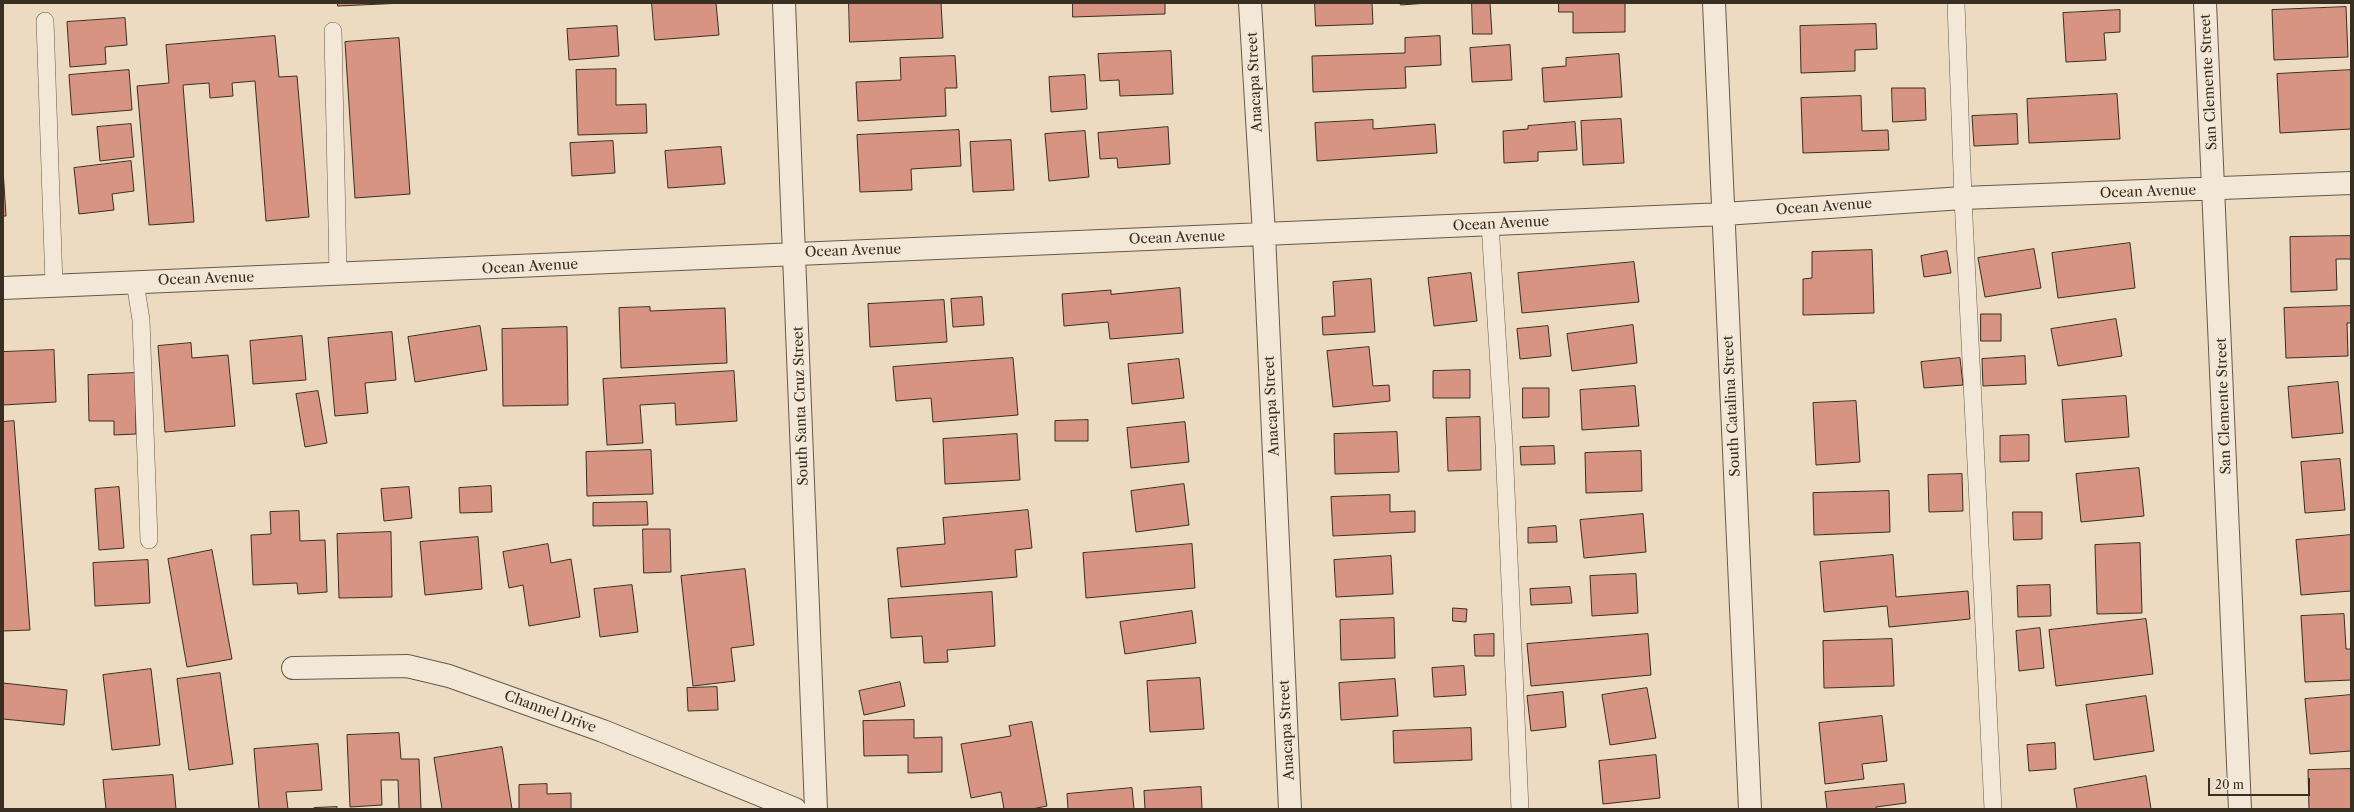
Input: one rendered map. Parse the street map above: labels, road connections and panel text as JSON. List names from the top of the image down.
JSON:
{
  "streets": {
    "street": [
      "Anacapa Street",
      "San Clemente Street",
      "Ocean Avenue",
      "South Santa Cruz Street",
      "South Catalina Street",
      "Channel Drive"
    ]
  },
  "crossings": [
    ["Anacapa Street", "Ocean Avenue"],
    ["San Clemente Street", "Ocean Avenue"],
    ["Ocean Avenue", "South Santa Cruz Street"],
    ["Ocean Avenue", "South Catalina Street"]
  ],
  "scale_bar": "20 m"
}
